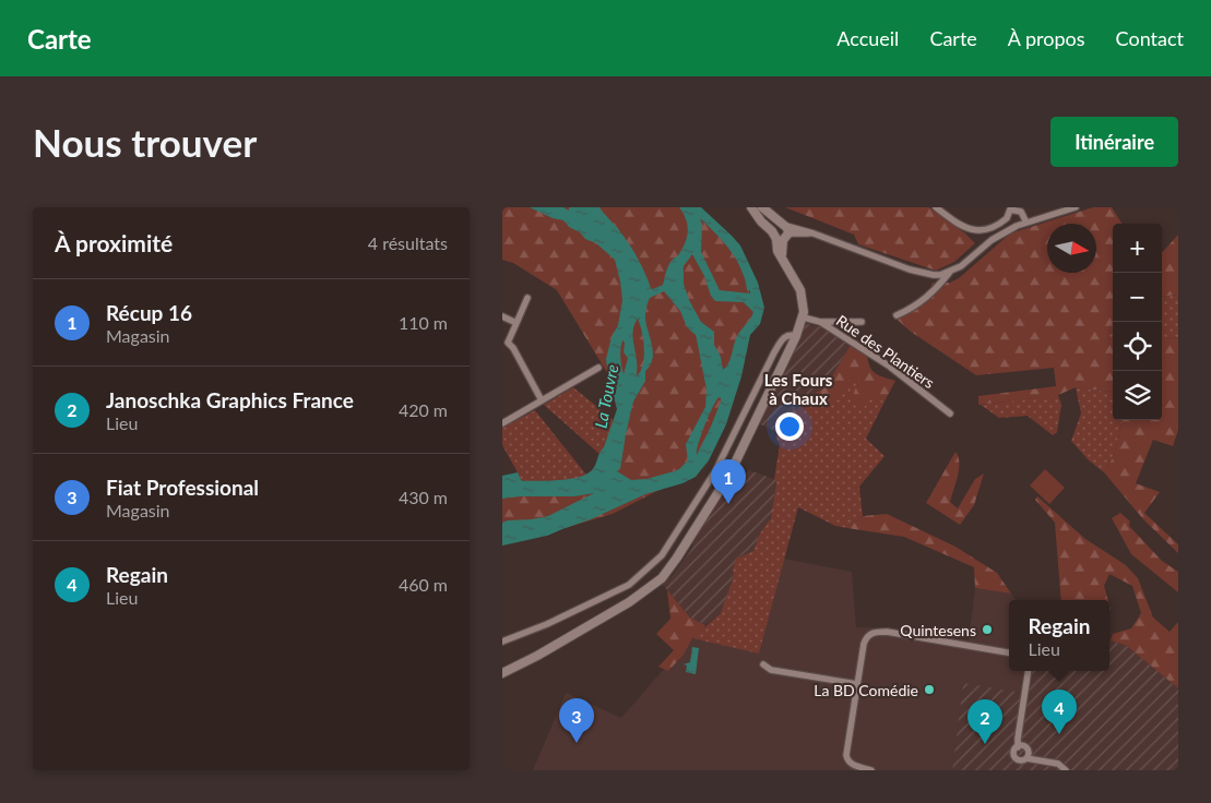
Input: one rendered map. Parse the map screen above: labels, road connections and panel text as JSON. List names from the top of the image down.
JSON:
{
  "streets": {
    "street": ["Rue des Plantiers"]
  },
  "districts": ["Les Fours à Chaux"],
  "water": ["La Touvre"],
  "places": ["Quintesens", "La BD Comédie"],
  "north": "right",
  "page": {
    "header": "Carte",
    "nav": [
      "Accueil",
      "Carte",
      "À propos",
      "Contact"
    ],
    "buttons": "Itinéraire",
    "title": "Nous trouver",
    "heading": ["À proximité", "4 résultats"],
    "map_buttons": ["+", "−"],
    "list": [
      {
        "mark": "1",
        "name": "Récup 16",
        "note": "Magasin",
        "value": "110 m"
      },
      {
        "mark": "2",
        "name": "Janoschka Graphics France",
        "note": "Lieu",
        "value": "420 m"
      },
      {
        "mark": "3",
        "name": "Fiat Professional",
        "note": "Magasin",
        "value": "430 m"
      },
      {
        "mark": "4",
        "name": "Regain",
        "note": "Lieu",
        "value": "460 m"
      }
    ],
    "pins": [
      "1",
      "4",
      "3",
      "2"
    ],
    "popup": ["Regain", "Lieu"]
  }
}
